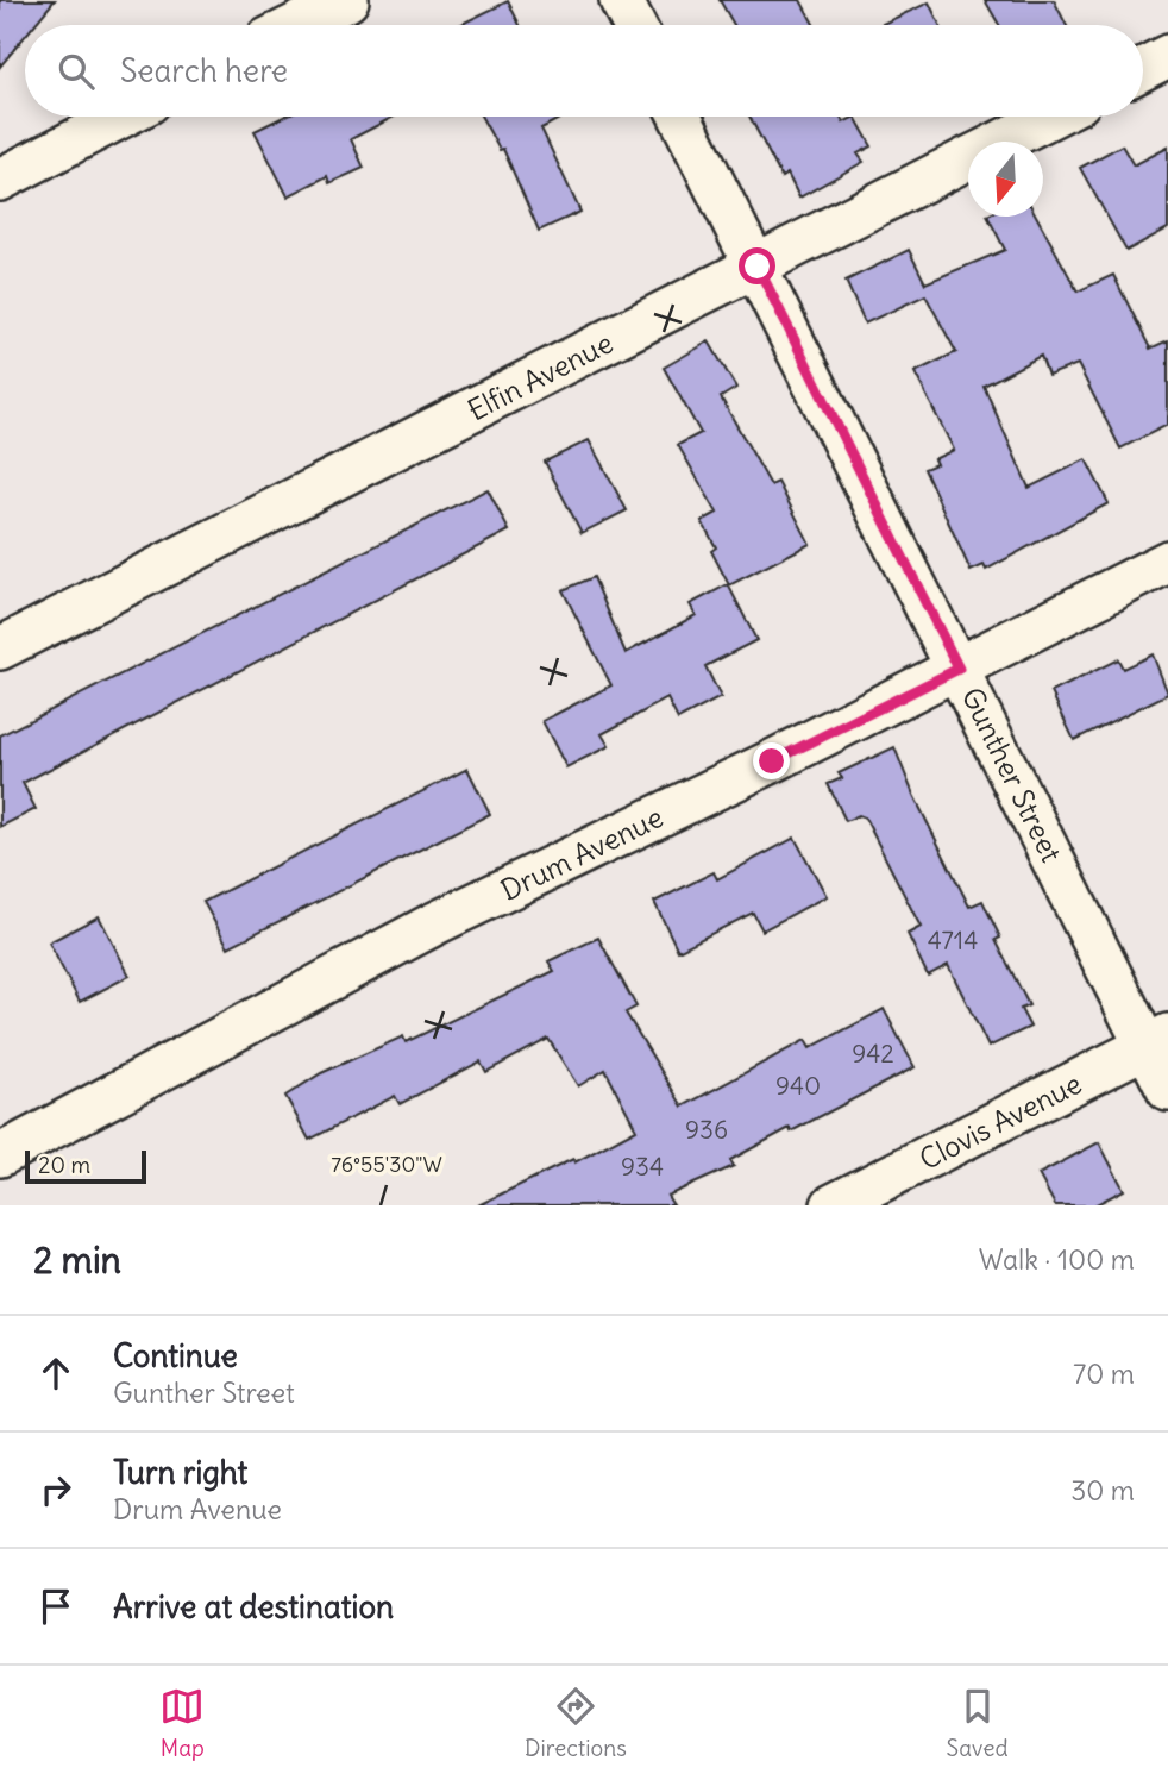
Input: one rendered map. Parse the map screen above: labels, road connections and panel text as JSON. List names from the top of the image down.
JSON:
{
  "streets": {
    "street": [
      "Elfin Avenue",
      "Gunther Street",
      "Drum Avenue",
      "Clovis Avenue"
    ]
  },
  "crossings": [
    ["Elfin Avenue", "Gunther Street"],
    ["Gunther Street", "Drum Avenue"],
    ["Gunther Street", "Clovis Avenue"]
  ],
  "house_numbers": [
    "4714",
    "942",
    "940",
    "936",
    "934"
  ],
  "scale_bar": "20 m",
  "north": "bottom",
  "page": {
    "search": "Search here",
    "scale": "20 m",
    "heading": ["2 min", "Walk · 100 m"],
    "list": [
      ["Continue", "Gunther Street", "70 m"],
      ["Turn right", "Drum Avenue", "30 m"],
      "Arrive at destination"
    ],
    "nav": ["Map", "Directions", "Saved"]
  },
  "coordinates": ["76°55'30\"W"]
}
